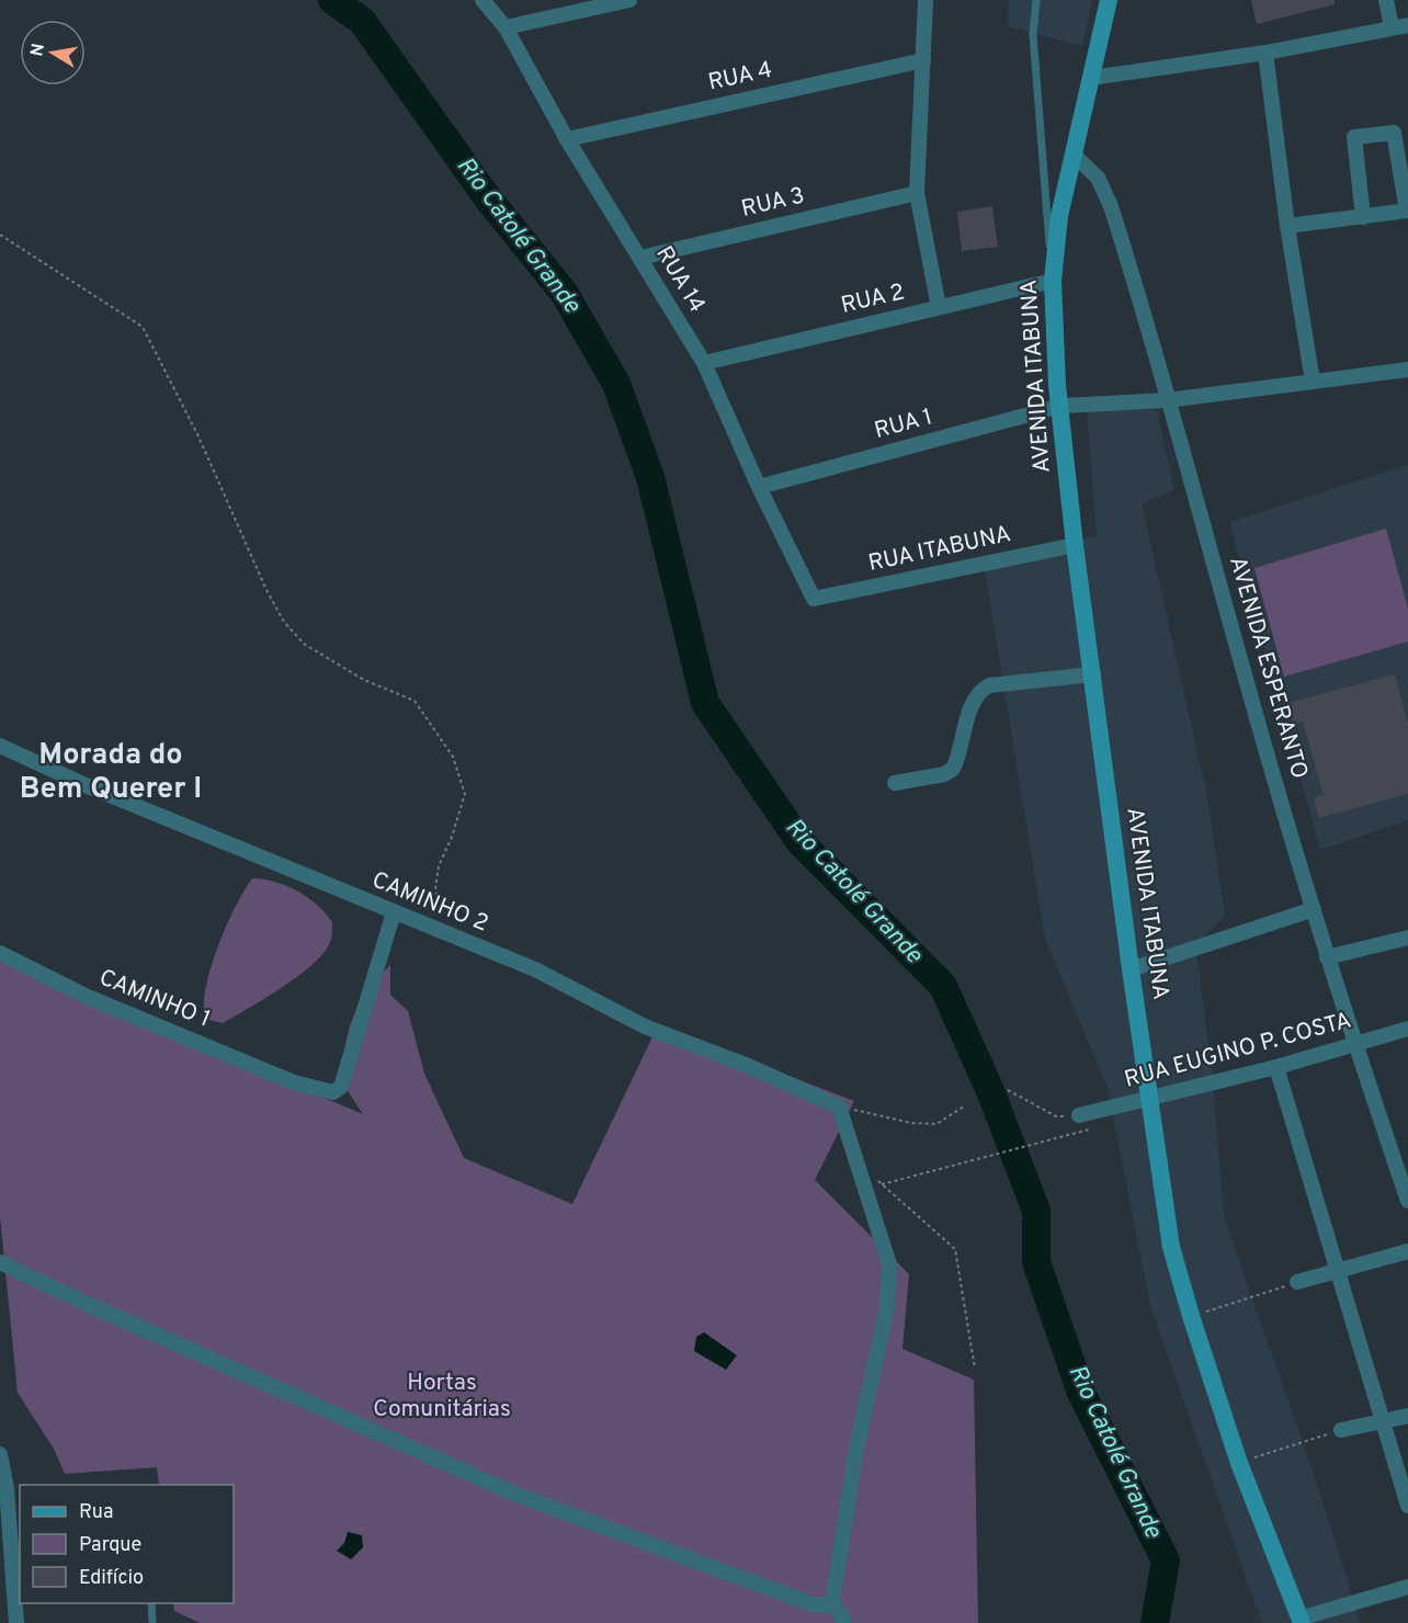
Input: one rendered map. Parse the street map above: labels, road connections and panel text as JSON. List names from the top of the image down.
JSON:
{
  "streets": {
    "main road": ["AVENIDA ITABUNA"],
    "street": [
      "RUA 4",
      "RUA 3",
      "RUA 14",
      "RUA 2",
      "RUA 1",
      "RUA ITABUNA",
      "AVENIDA ESPERANTO",
      "CAMINHO 2",
      "CAMINHO 1",
      "RUA EUGINO P. COSTA"
    ]
  },
  "crossings": [
    ["RUA 4", "RUA 14"],
    ["RUA 3", "RUA 14"],
    ["RUA 14", "RUA 2"],
    ["RUA 14", "RUA 1"],
    ["RUA 14", "RUA ITABUNA"],
    ["RUA 2", "AVENIDA ITABUNA"],
    ["AVENIDA ITABUNA", "RUA 1"],
    ["AVENIDA ITABUNA", "RUA ITABUNA"],
    ["AVENIDA ITABUNA", "AVENIDA ESPERANTO"],
    ["AVENIDA ITABUNA", "RUA EUGINO P. COSTA"],
    ["RUA 1", "AVENIDA ESPERANTO"],
    ["AVENIDA ESPERANTO", "RUA EUGINO P. COSTA"],
    ["CAMINHO 2", "CAMINHO 1"]
  ],
  "districts": ["Morada do Bem Querer I"],
  "water": ["Rio Catolé Grande"],
  "parks": ["Hortas Comunitárias"],
  "legend": ["Rua", "Parque", "Edifício"],
  "north": "left"
}
